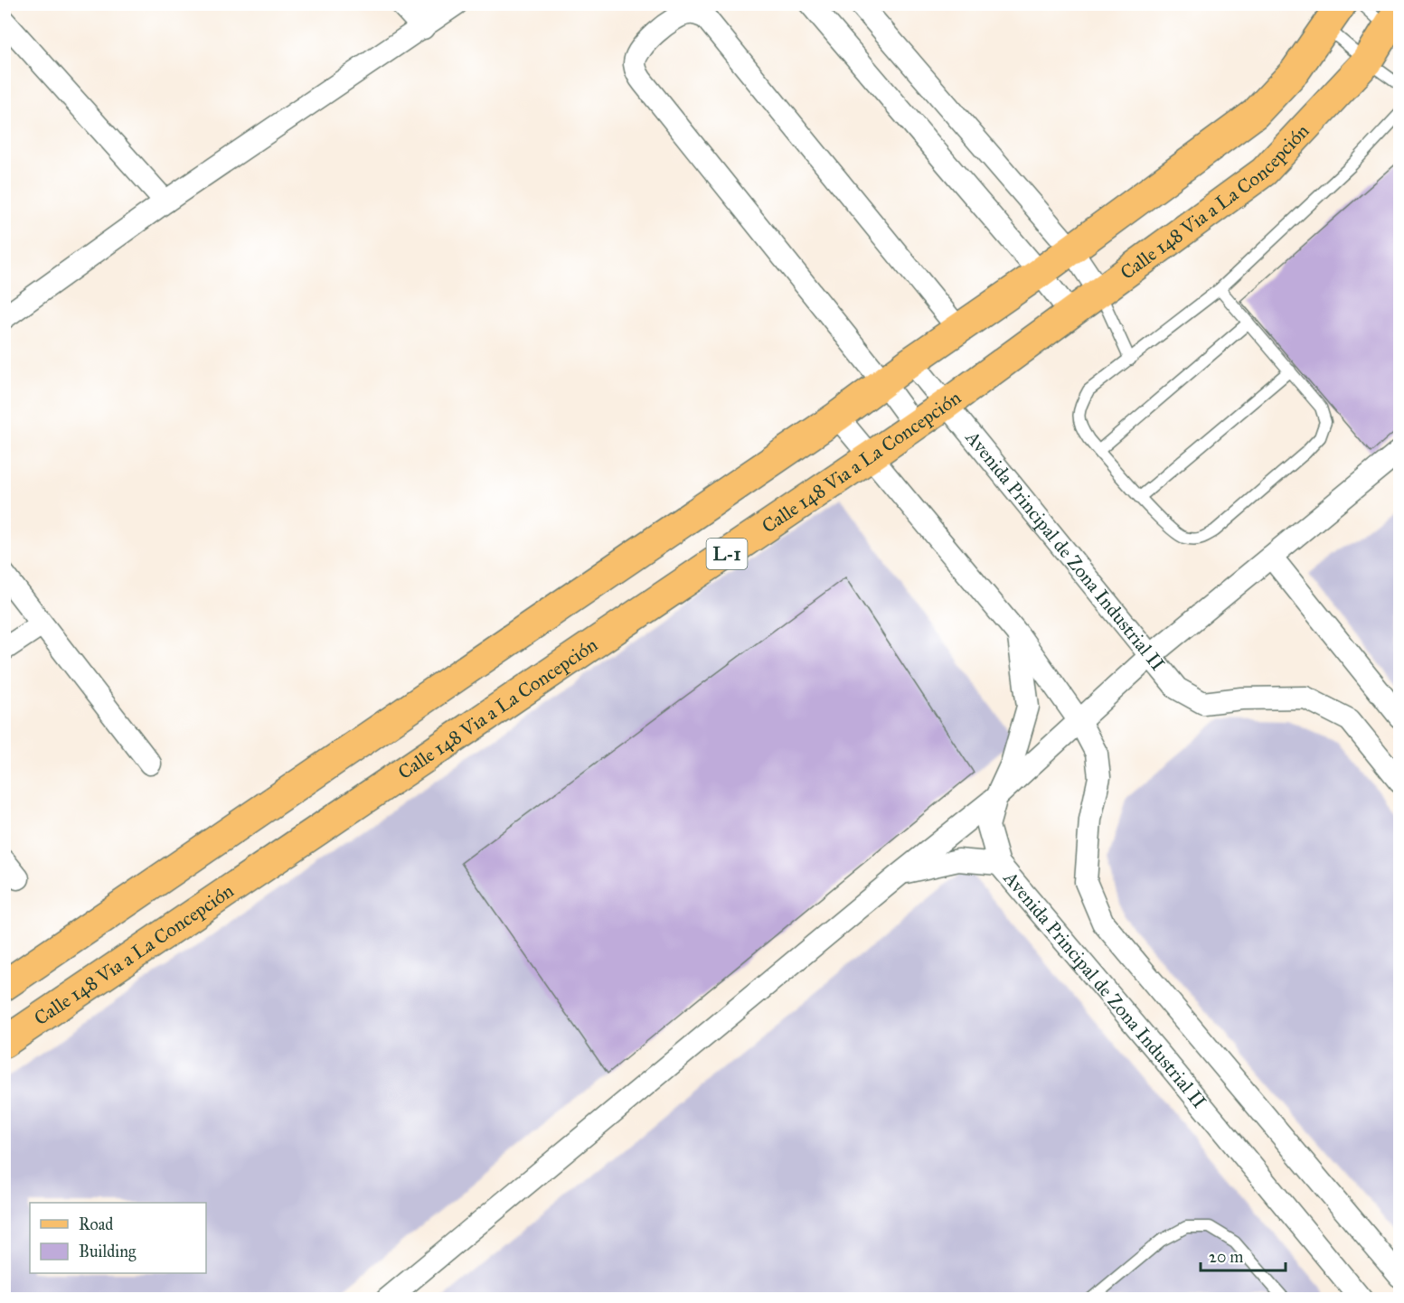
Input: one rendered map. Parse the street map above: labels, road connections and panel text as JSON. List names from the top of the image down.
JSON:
{
  "streets": {
    "main road": ["Calle 148 Via a La Concepción", "L-1"],
    "street": ["Avenida Principal de Zona Industrial II"]
  },
  "crossings": [
    ["Calle 148 Via a La Concepción", "Avenida Principal de Zona Industrial II"],
    ["Avenida Principal de Zona Industrial II", "L-1"]
  ],
  "legend": ["Road", "Building"],
  "scale_bar": "20 m"
}
